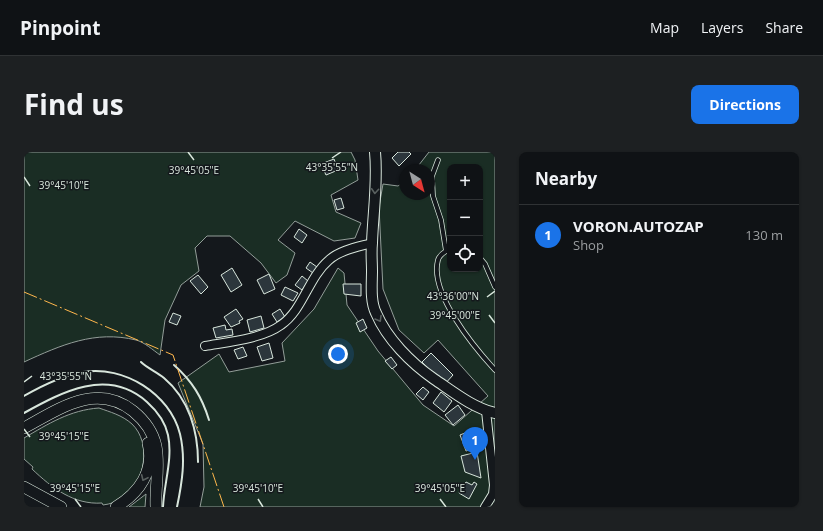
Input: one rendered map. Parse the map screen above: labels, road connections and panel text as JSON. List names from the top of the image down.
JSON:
{
  "north": "bottom right",
  "page": {
    "header": "Pinpoint",
    "nav": ["Map", "Layers", "Share"],
    "title": "Find us",
    "buttons": "Directions",
    "heading": "Nearby",
    "map_buttons": ["+", "−"],
    "list": [
      {
        "mark": "1",
        "name": "VORON.AUTOZAP",
        "note": "Shop",
        "value": "130 m"
      }
    ],
    "pins": "1"
  },
  "coordinates": [
    "43°35'55\"N",
    "39°45'05\"E",
    "39°45'10\"E",
    "43°36'00\"N",
    "39°45'00\"E",
    "39°45'15\"E"
  ]
}
